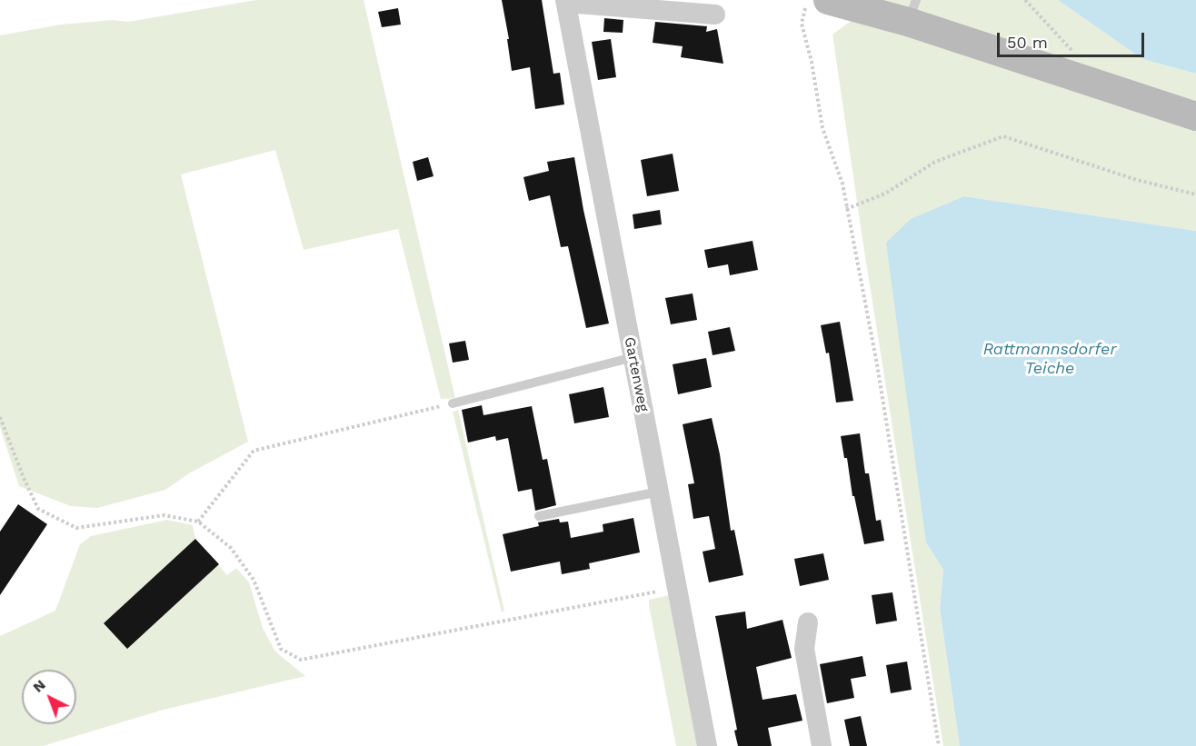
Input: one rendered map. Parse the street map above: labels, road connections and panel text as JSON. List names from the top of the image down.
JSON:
{
  "streets": {
    "street": ["Gartenweg"]
  },
  "water": ["Rattmannsdorfer Teiche"],
  "scale_bar": "50 m",
  "north": "top left"
}
